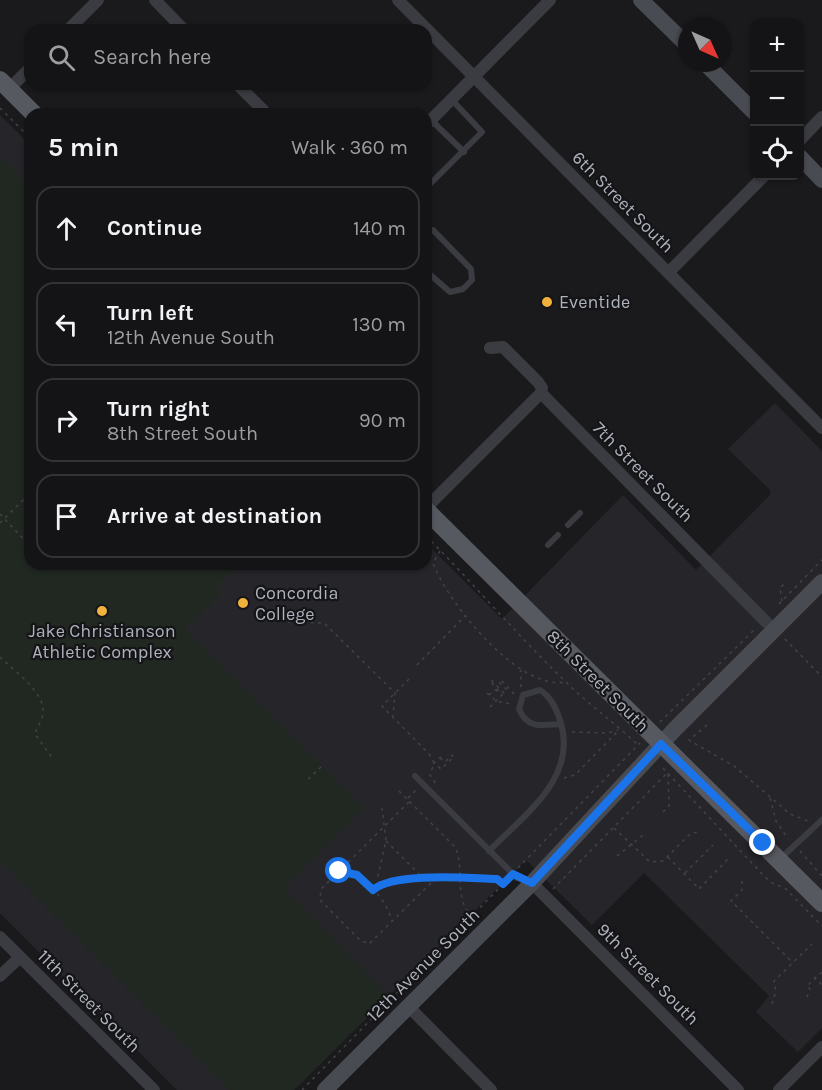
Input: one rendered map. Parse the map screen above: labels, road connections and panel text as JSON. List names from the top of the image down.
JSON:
{
  "streets": {
    "main road": ["8th Street South"],
    "street": [
      "6th Street South",
      "7th Street South",
      "12th Avenue South",
      "9th Street South",
      "11th Street South"
    ]
  },
  "crossings": [
    ["7th Street South", "12th Avenue South"],
    ["8th Street South", "12th Avenue South"],
    ["12th Avenue South", "9th Street South"]
  ],
  "places": ["Eventide", "Concordia College", "Jake Christianson Athletic Complex"],
  "north": "bottom right",
  "page": {
    "map_buttons": ["+", "−"],
    "search": "Search here",
    "heading": ["5 min", "Walk · 360 m"],
    "list": [
      ["Continue", "140 m"],
      ["Turn left", "12th Avenue South", "130 m"],
      ["Turn right", "8th Street South", "90 m"],
      "Arrive at destination"
    ]
  }
}
